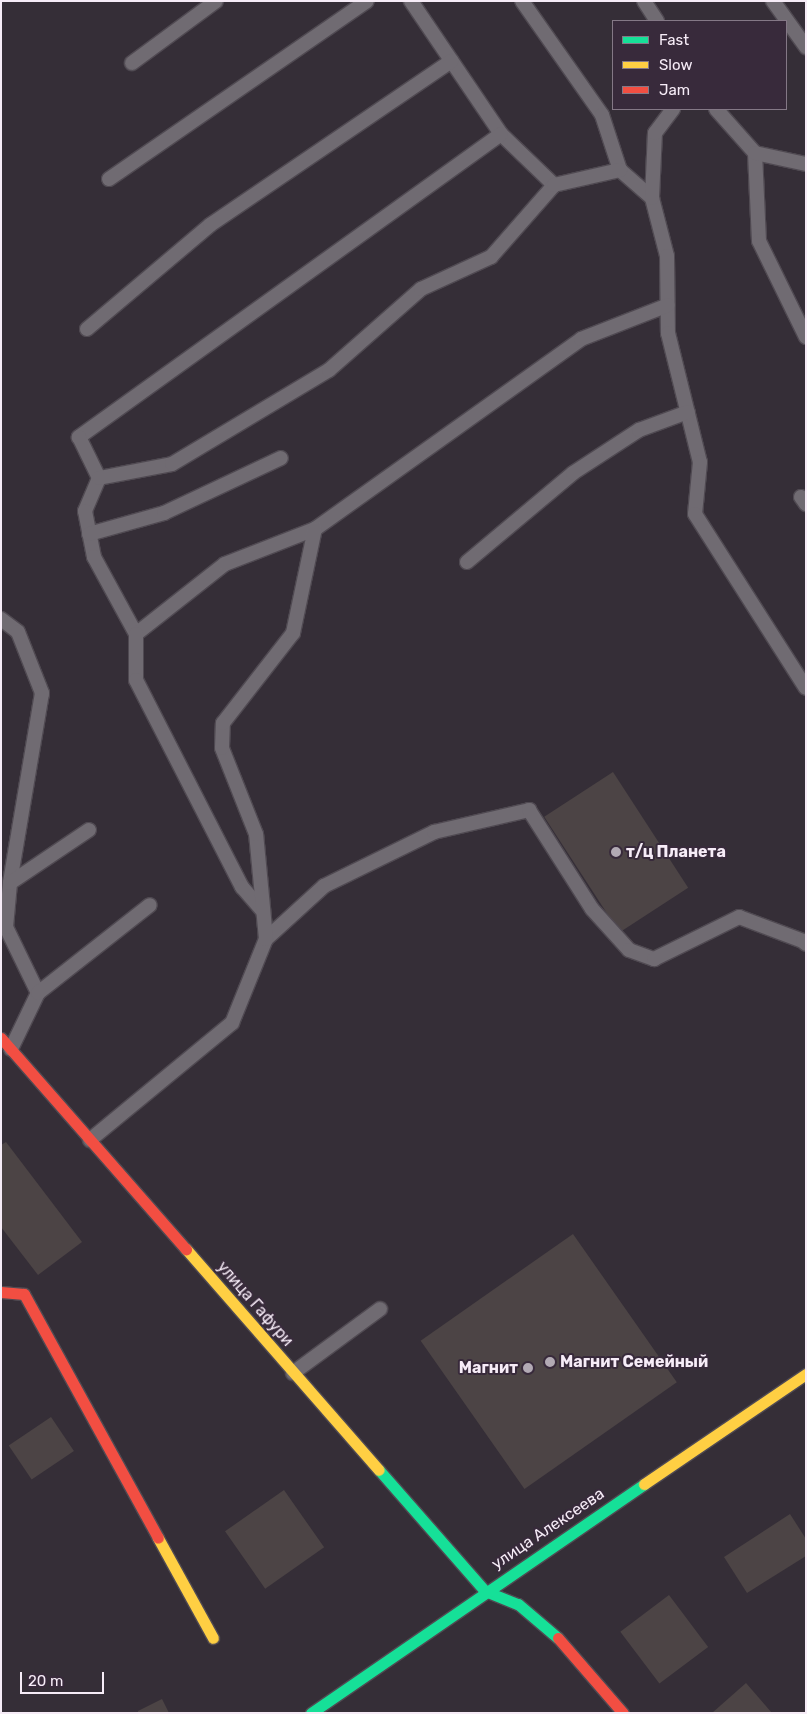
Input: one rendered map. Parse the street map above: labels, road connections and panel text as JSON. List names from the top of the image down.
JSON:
{
  "streets": {
    "street": ["улица Гафури", "улица Алексеева"]
  },
  "crossings": [
    ["улица Гафури", "улица Алексеева"]
  ],
  "places": ["т/ц Планета", "Магнит Семейный", "Магнит"],
  "legend": ["Fast", "Slow", "Jam"],
  "scale_bar": "20 m"
}
